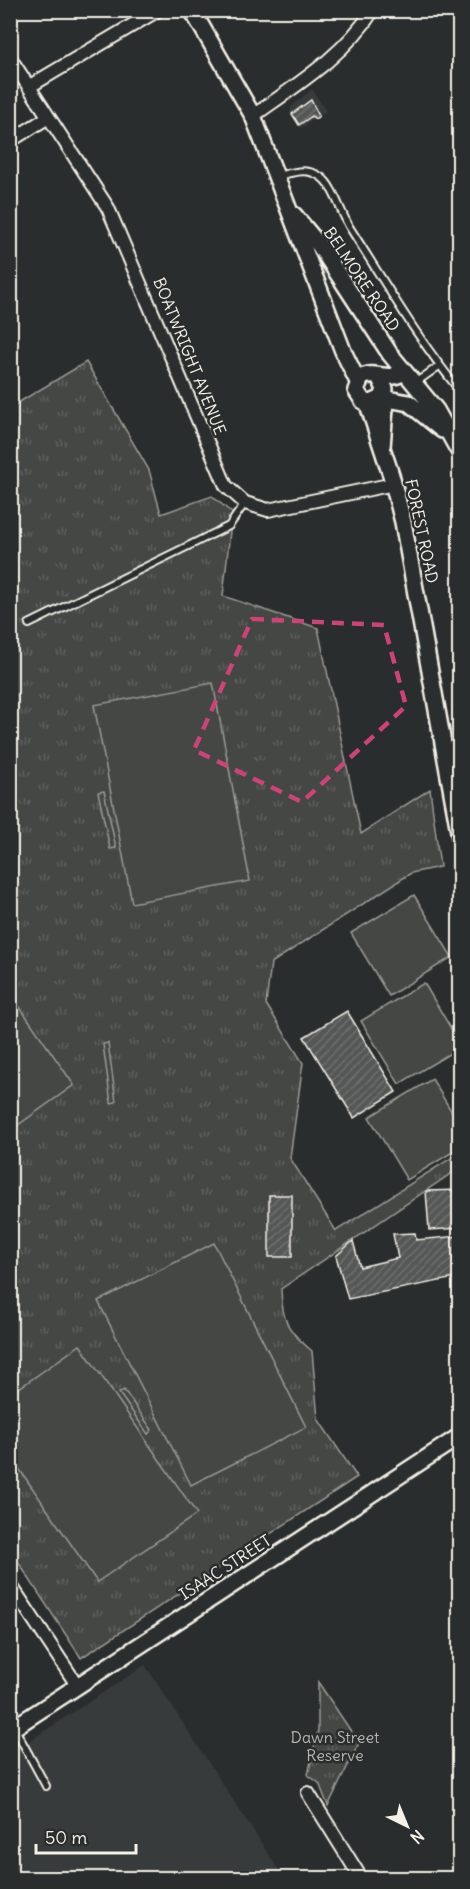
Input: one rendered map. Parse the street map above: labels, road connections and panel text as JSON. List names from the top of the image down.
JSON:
{
  "streets": {
    "street": [
      "BELMORE ROAD",
      "BOATWRIGHT AVENUE",
      "FOREST ROAD",
      "ISAAC STREET"
    ]
  },
  "crossings": [
    ["BELMORE ROAD", "FOREST ROAD"]
  ],
  "parks": ["Dawn Street Reserve"],
  "scale_bar": "50 m",
  "north": "bottom right"
}
